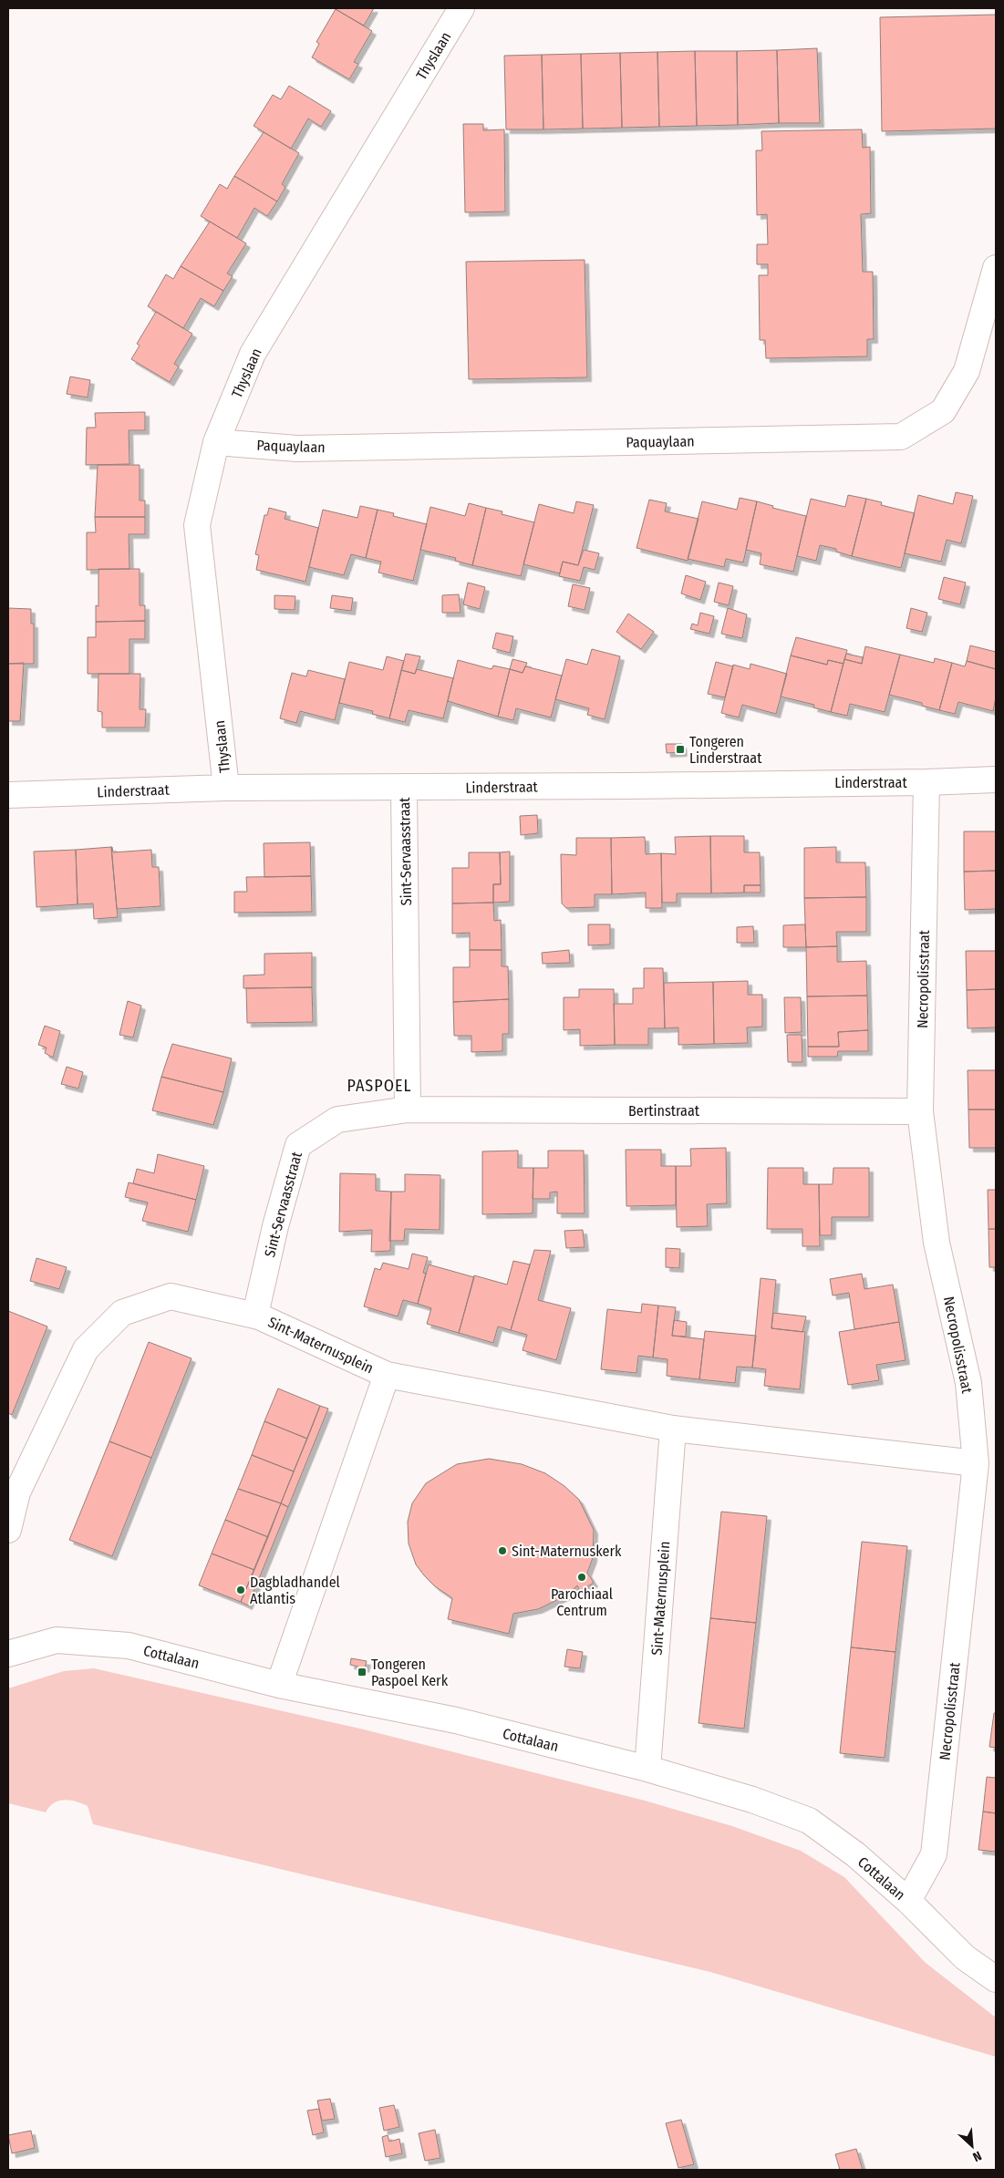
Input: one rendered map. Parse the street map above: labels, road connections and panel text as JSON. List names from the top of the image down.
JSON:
{
  "streets": {
    "street": [
      "Thyslaan",
      "Paquaylaan",
      "Linderstraat",
      "Sint-Servaasstraat",
      "Necropolisstraat",
      "Bertinstraat",
      "Sint-Maternusplein",
      "Cottalaan"
    ]
  },
  "crossings": [
    ["Thyslaan", "Paquaylaan"],
    ["Thyslaan", "Linderstraat"],
    ["Linderstraat", "Sint-Servaasstraat"],
    ["Linderstraat", "Necropolisstraat"],
    ["Sint-Servaasstraat", "Bertinstraat"],
    ["Sint-Servaasstraat", "Sint-Maternusplein"],
    ["Necropolisstraat", "Bertinstraat"],
    ["Necropolisstraat", "Sint-Maternusplein"],
    ["Necropolisstraat", "Cottalaan"],
    ["Sint-Maternusplein", "Cottalaan"]
  ],
  "districts": ["PASPOEL"],
  "places": {
    "transit": ["Tongeren Linderstraat", "Tongeren Paspoel Kerk"],
    "other": ["Sint-Maternuskerk", "Parochiaal Centrum", "Dagbladhandel Atlantis"]
  },
  "north": "bottom right"
}
